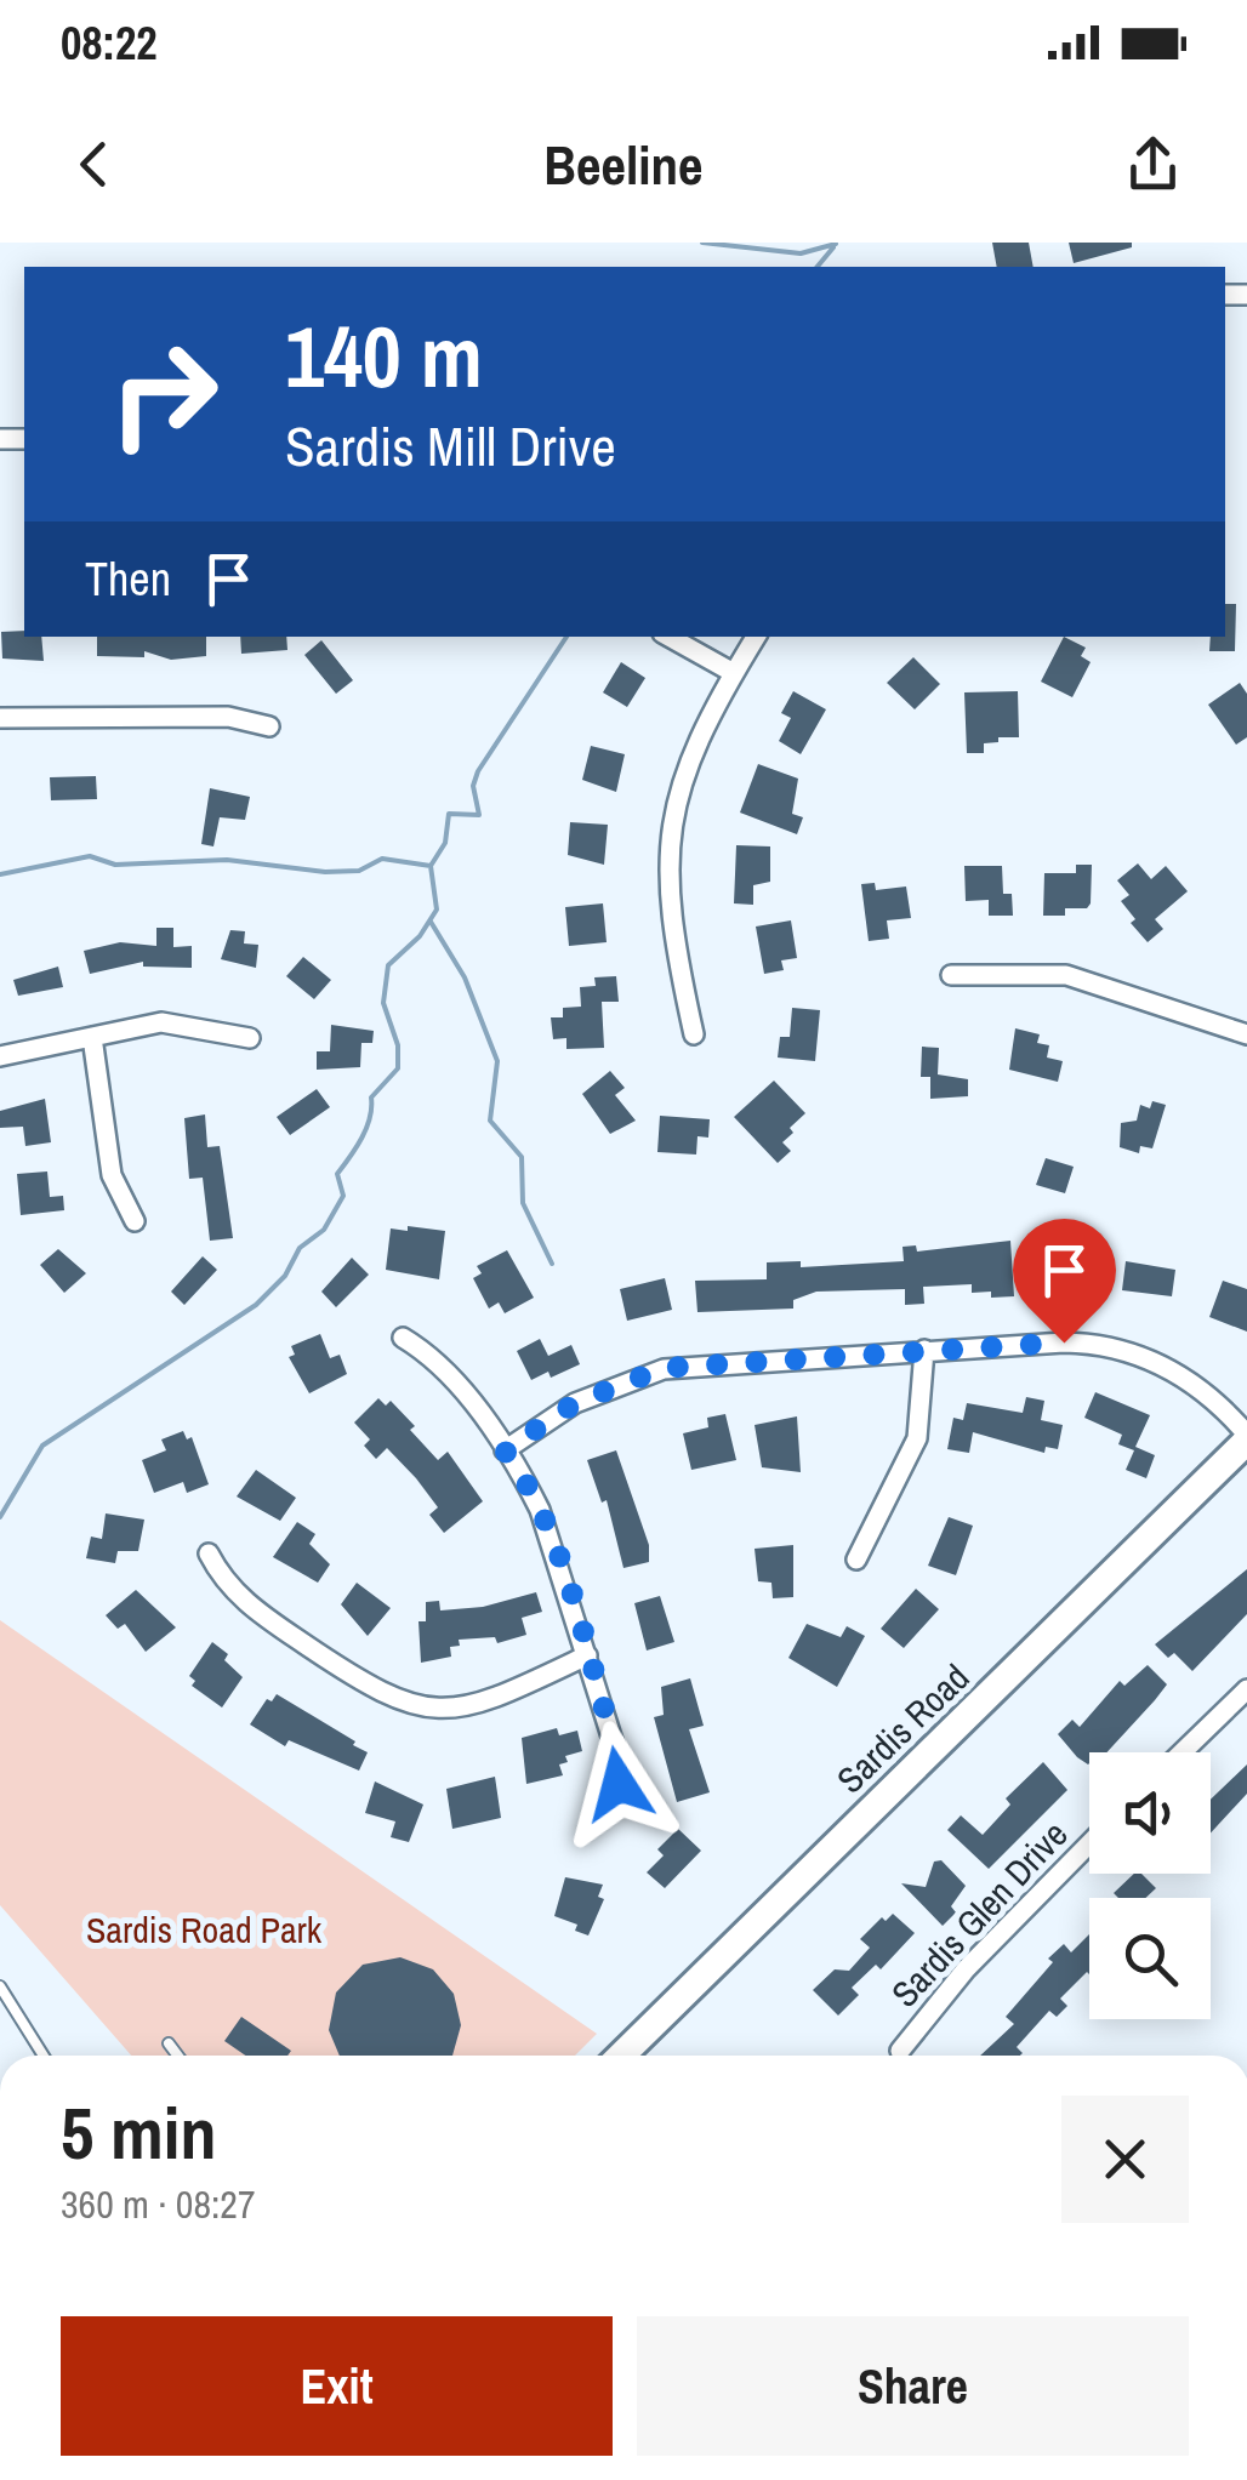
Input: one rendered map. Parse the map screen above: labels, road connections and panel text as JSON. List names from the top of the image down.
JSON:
{
  "streets": {
    "main road": ["Sardis Road"],
    "street": ["Sardis Glen Drive"]
  },
  "parks": ["Sardis Road Park"],
  "page": {
    "status": "08:22",
    "header": "Beeline",
    "turn": ["140 m", "Sardis Mill Drive"],
    "then": "Then",
    "heading": ["5 min", "360 m · 08:27"],
    "buttons": ["Exit", "Share"]
  }
}
